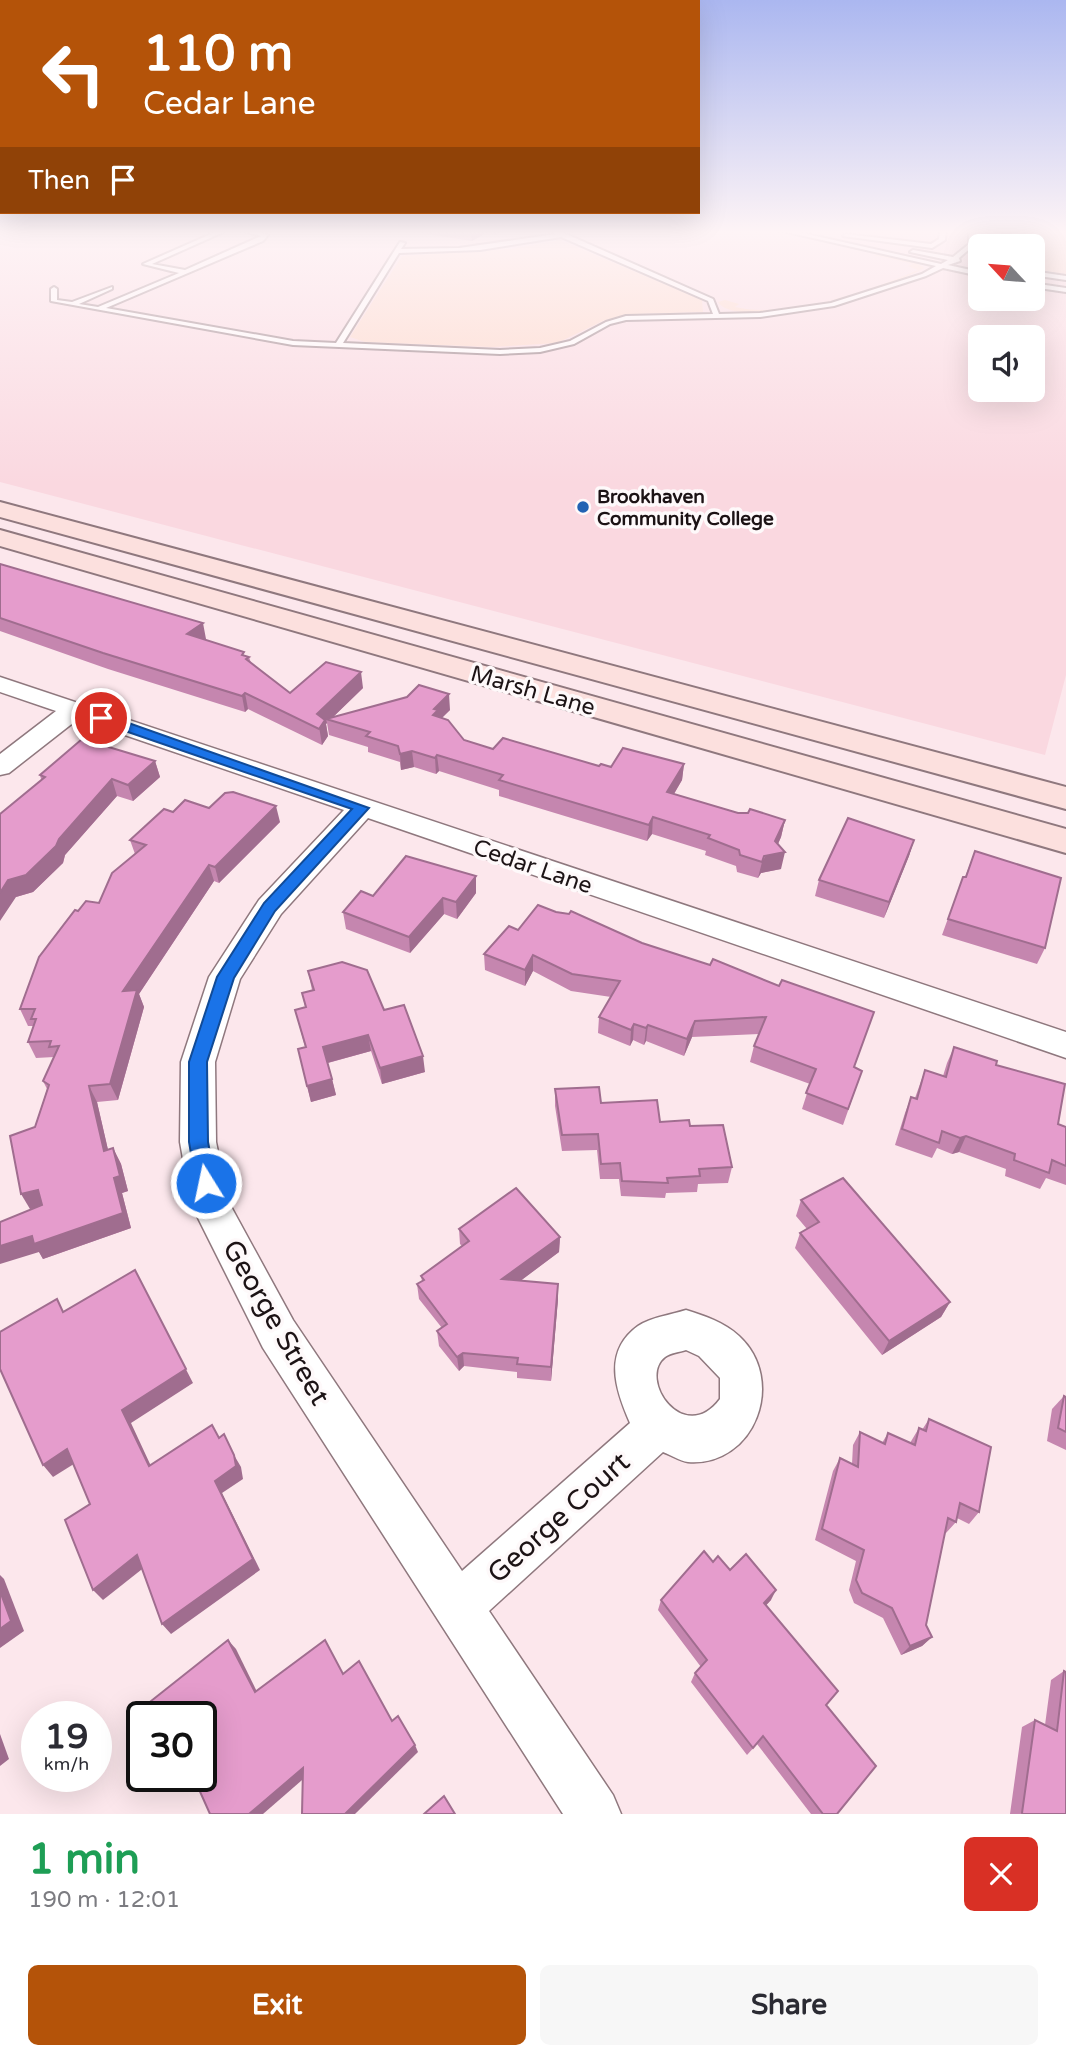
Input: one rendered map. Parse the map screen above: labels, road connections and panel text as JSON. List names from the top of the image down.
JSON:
{
  "streets": {
    "main road": ["Marsh Lane"],
    "street": ["Cedar Lane", "George Street", "George Court"]
  },
  "crossings": [
    ["Cedar Lane", "George Street"],
    ["George Street", "George Court"]
  ],
  "places": ["Brookhaven Community College"],
  "north": "top left",
  "page": {
    "turn": ["110 m", "Cedar Lane"],
    "then": "Then",
    "speed": "19 km/h",
    "limit": "30",
    "heading": ["1 min", "190 m · 12:01"],
    "buttons": ["Exit", "Share"]
  }
}
